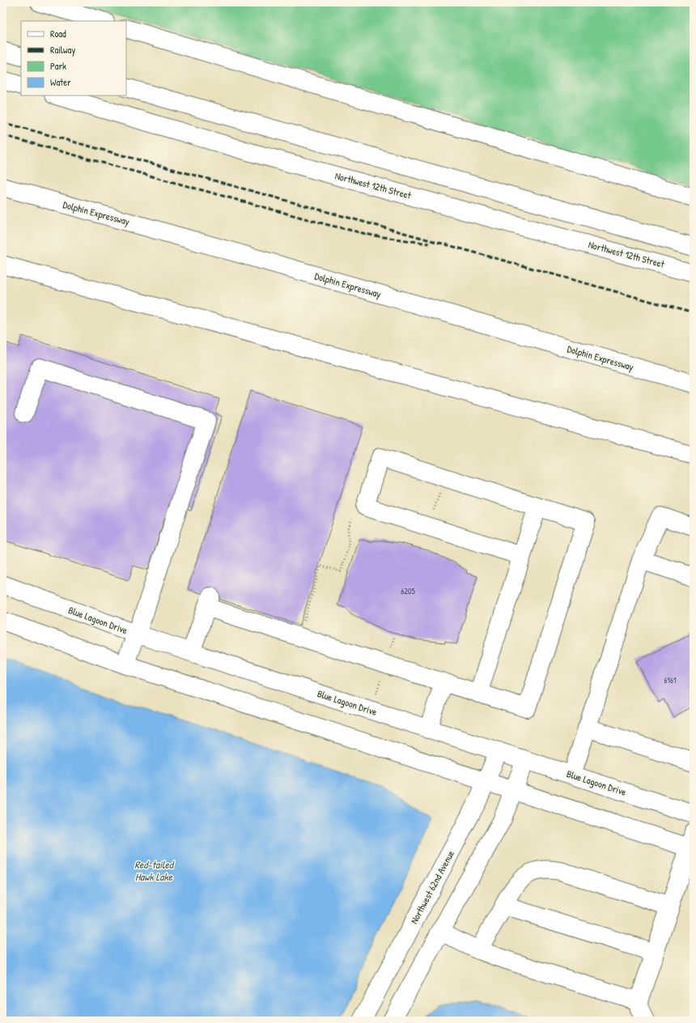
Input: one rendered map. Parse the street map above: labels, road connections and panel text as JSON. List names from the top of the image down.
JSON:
{
  "streets": {
    "main road": [
      "Northwest 12th Street",
      "Dolphin Expressway",
      "Blue Lagoon Drive",
      "Northwest 62nd Avenue"
    ]
  },
  "crossings": [
    ["Blue Lagoon Drive", "Northwest 62nd Avenue"]
  ],
  "water": ["Red-tailed Hawk Lake"],
  "house_numbers": ["6205", "6161"],
  "legend": [
    "Road",
    "Railway",
    "Park",
    "Water"
  ]
}
